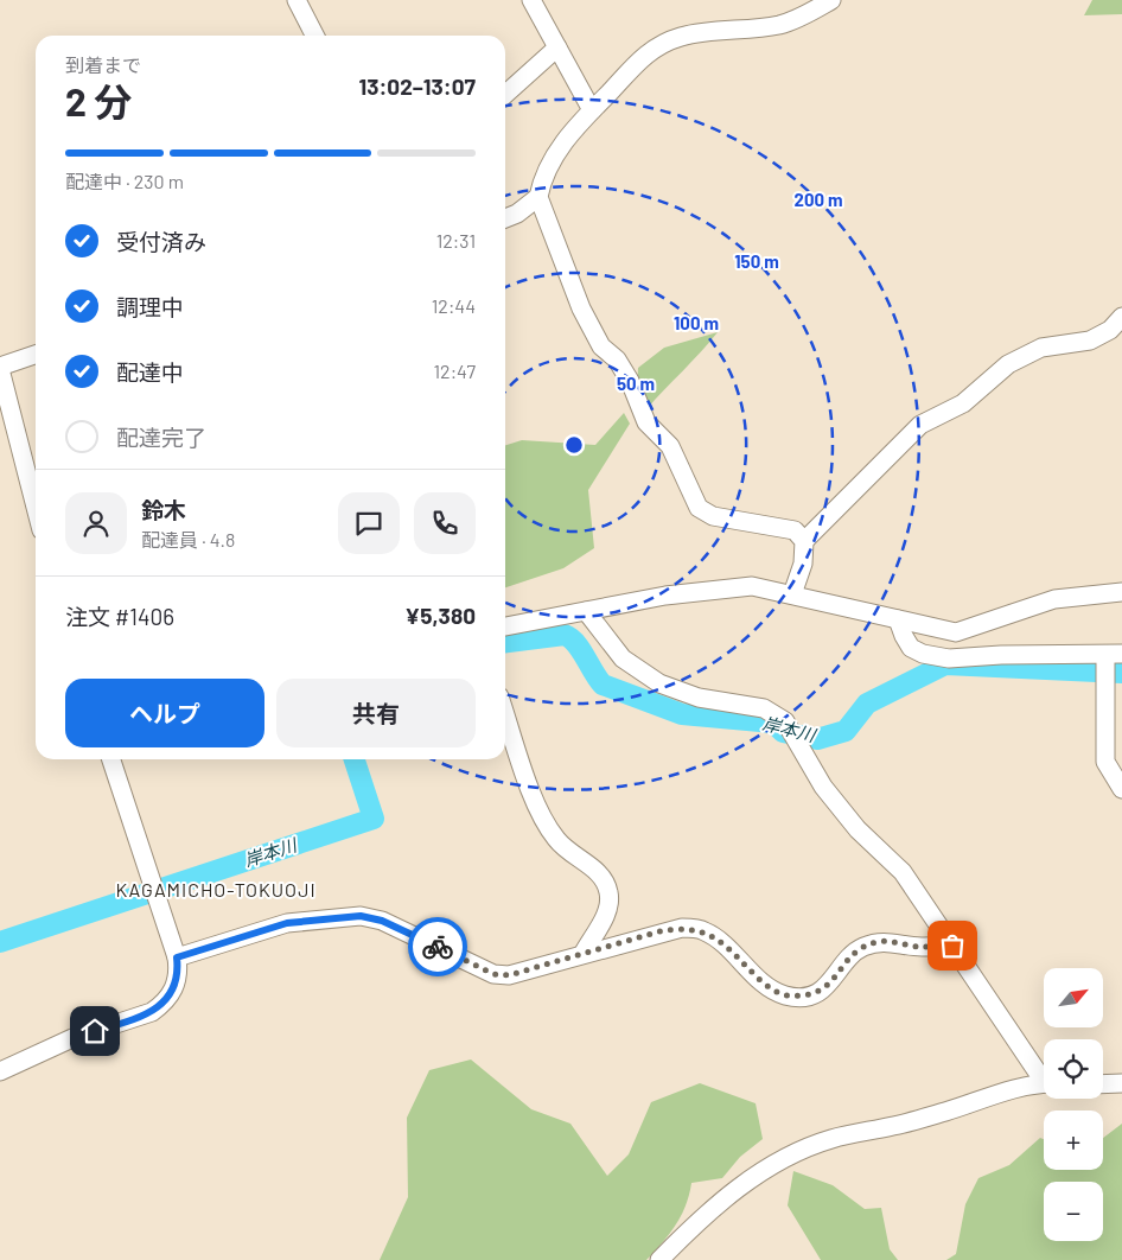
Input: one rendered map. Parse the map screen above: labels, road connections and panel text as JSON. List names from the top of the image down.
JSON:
{
  "districts": ["KAGAMICHO-TOKUOJI"],
  "water": ["岸本川"],
  "north": "top right",
  "page": {
    "heading": ["2 分", "到着まで", "13:02–13:07"],
    "panel": [
      "鈴木",
      "配達員 · 4.8",
      "注文 #1406",
      "¥5,380"
    ],
    "bar": "配達中 · 230 m",
    "list": [
      ["受付済み", "12:31"],
      ["調理中", "12:44"],
      ["配達中", "12:47"],
      "配達完了"
    ],
    "buttons": ["ヘルプ", "共有"],
    "map_buttons": ["+", "−"]
  },
  "rings": [
    "200 m",
    "150 m",
    "100 m",
    "50 m"
  ]
}
